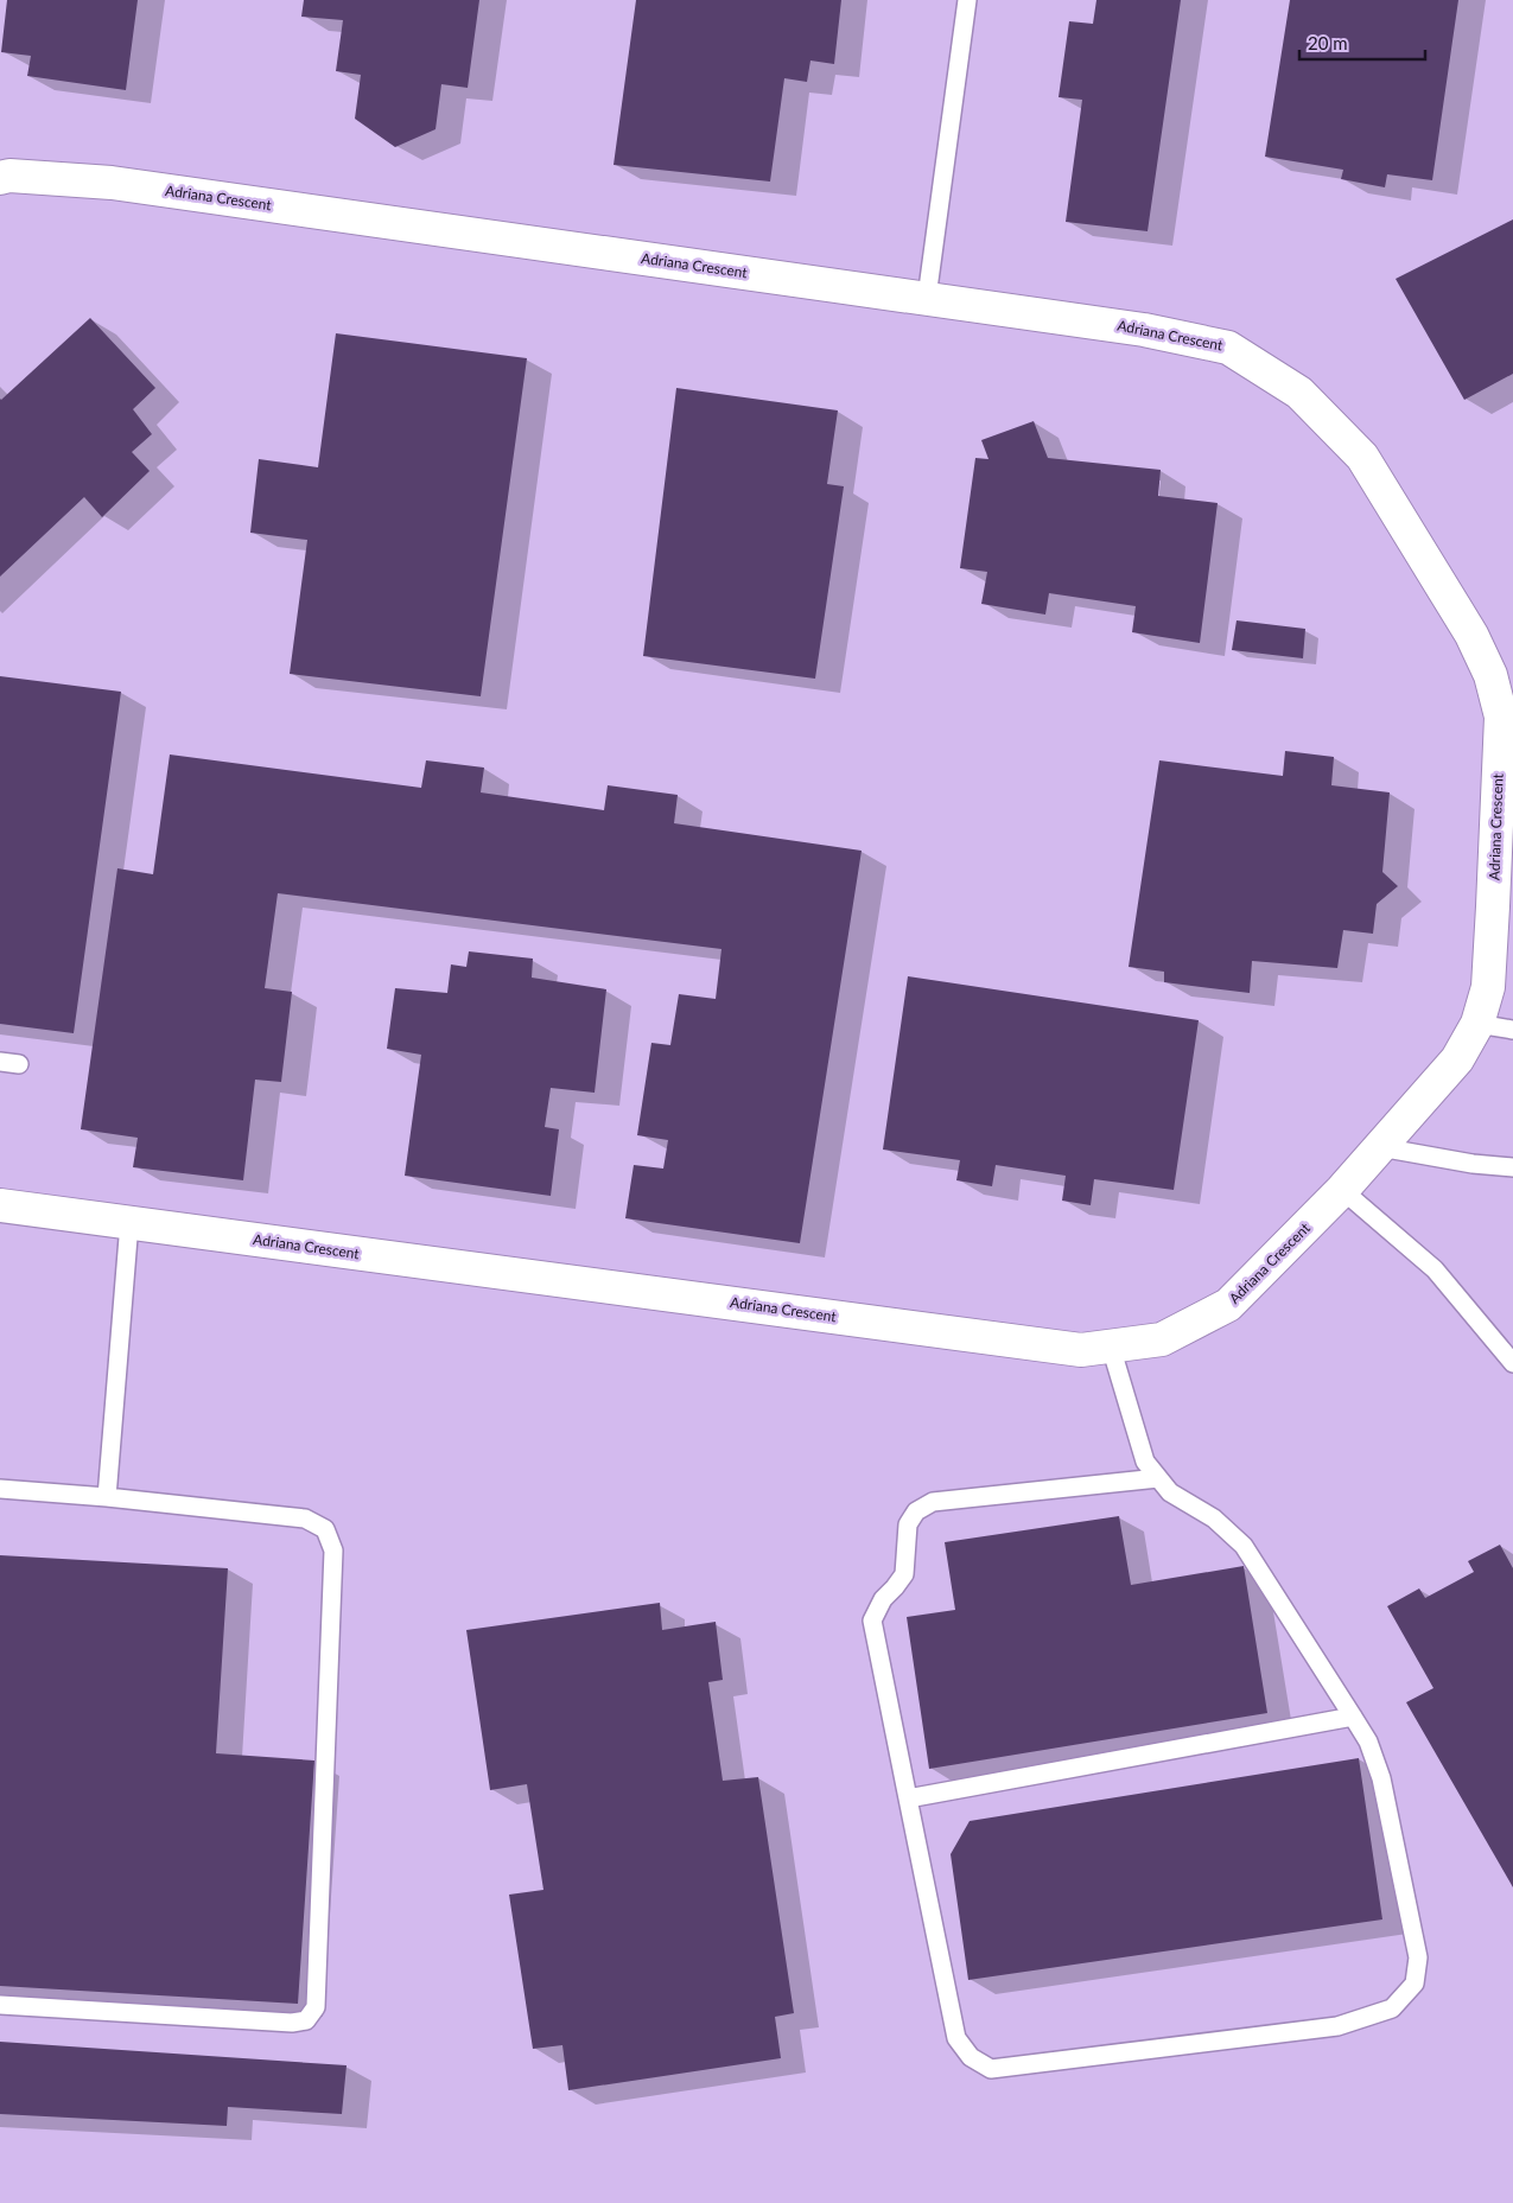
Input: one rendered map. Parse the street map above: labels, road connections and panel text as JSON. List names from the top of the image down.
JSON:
{
  "streets": {
    "street": ["Adriana Crescent"]
  },
  "scale_bar": "20 m"
}
